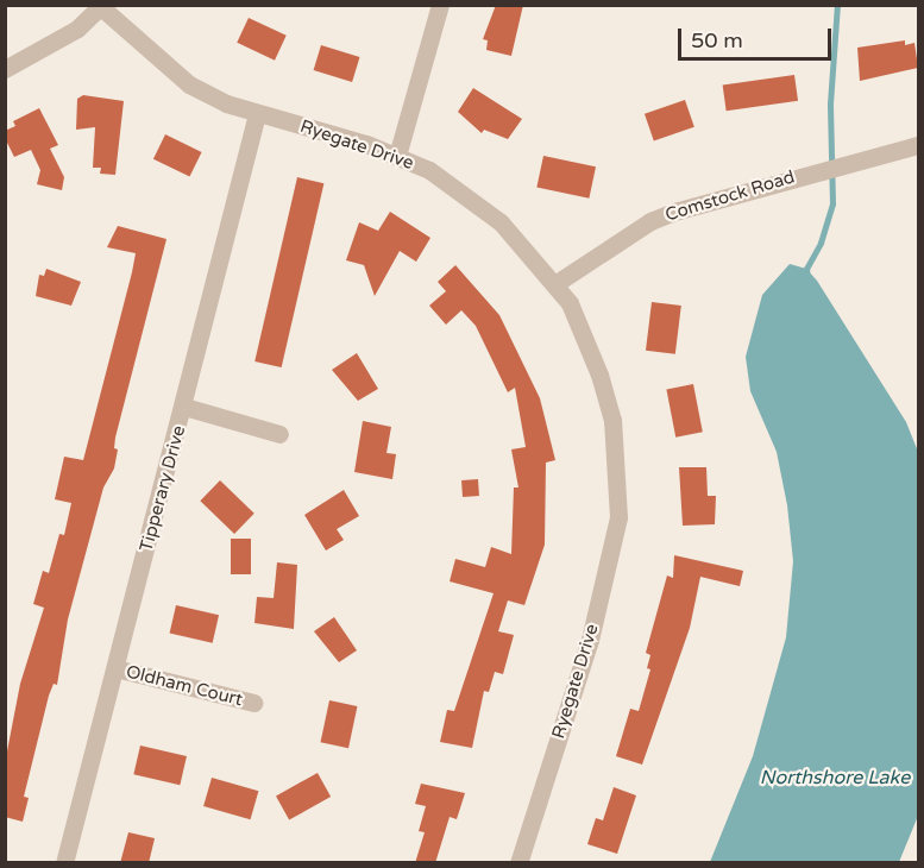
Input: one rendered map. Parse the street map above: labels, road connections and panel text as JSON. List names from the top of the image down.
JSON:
{
  "streets": {
    "street": [
      "Ryegate Drive",
      "Comstock Road",
      "Tipperary Drive",
      "Oldham Court"
    ]
  },
  "crossings": [
    ["Ryegate Drive", "Comstock Road"],
    ["Ryegate Drive", "Tipperary Drive"],
    ["Tipperary Drive", "Oldham Court"]
  ],
  "water": ["Northshore Lake"],
  "scale_bar": "50 m"
}
